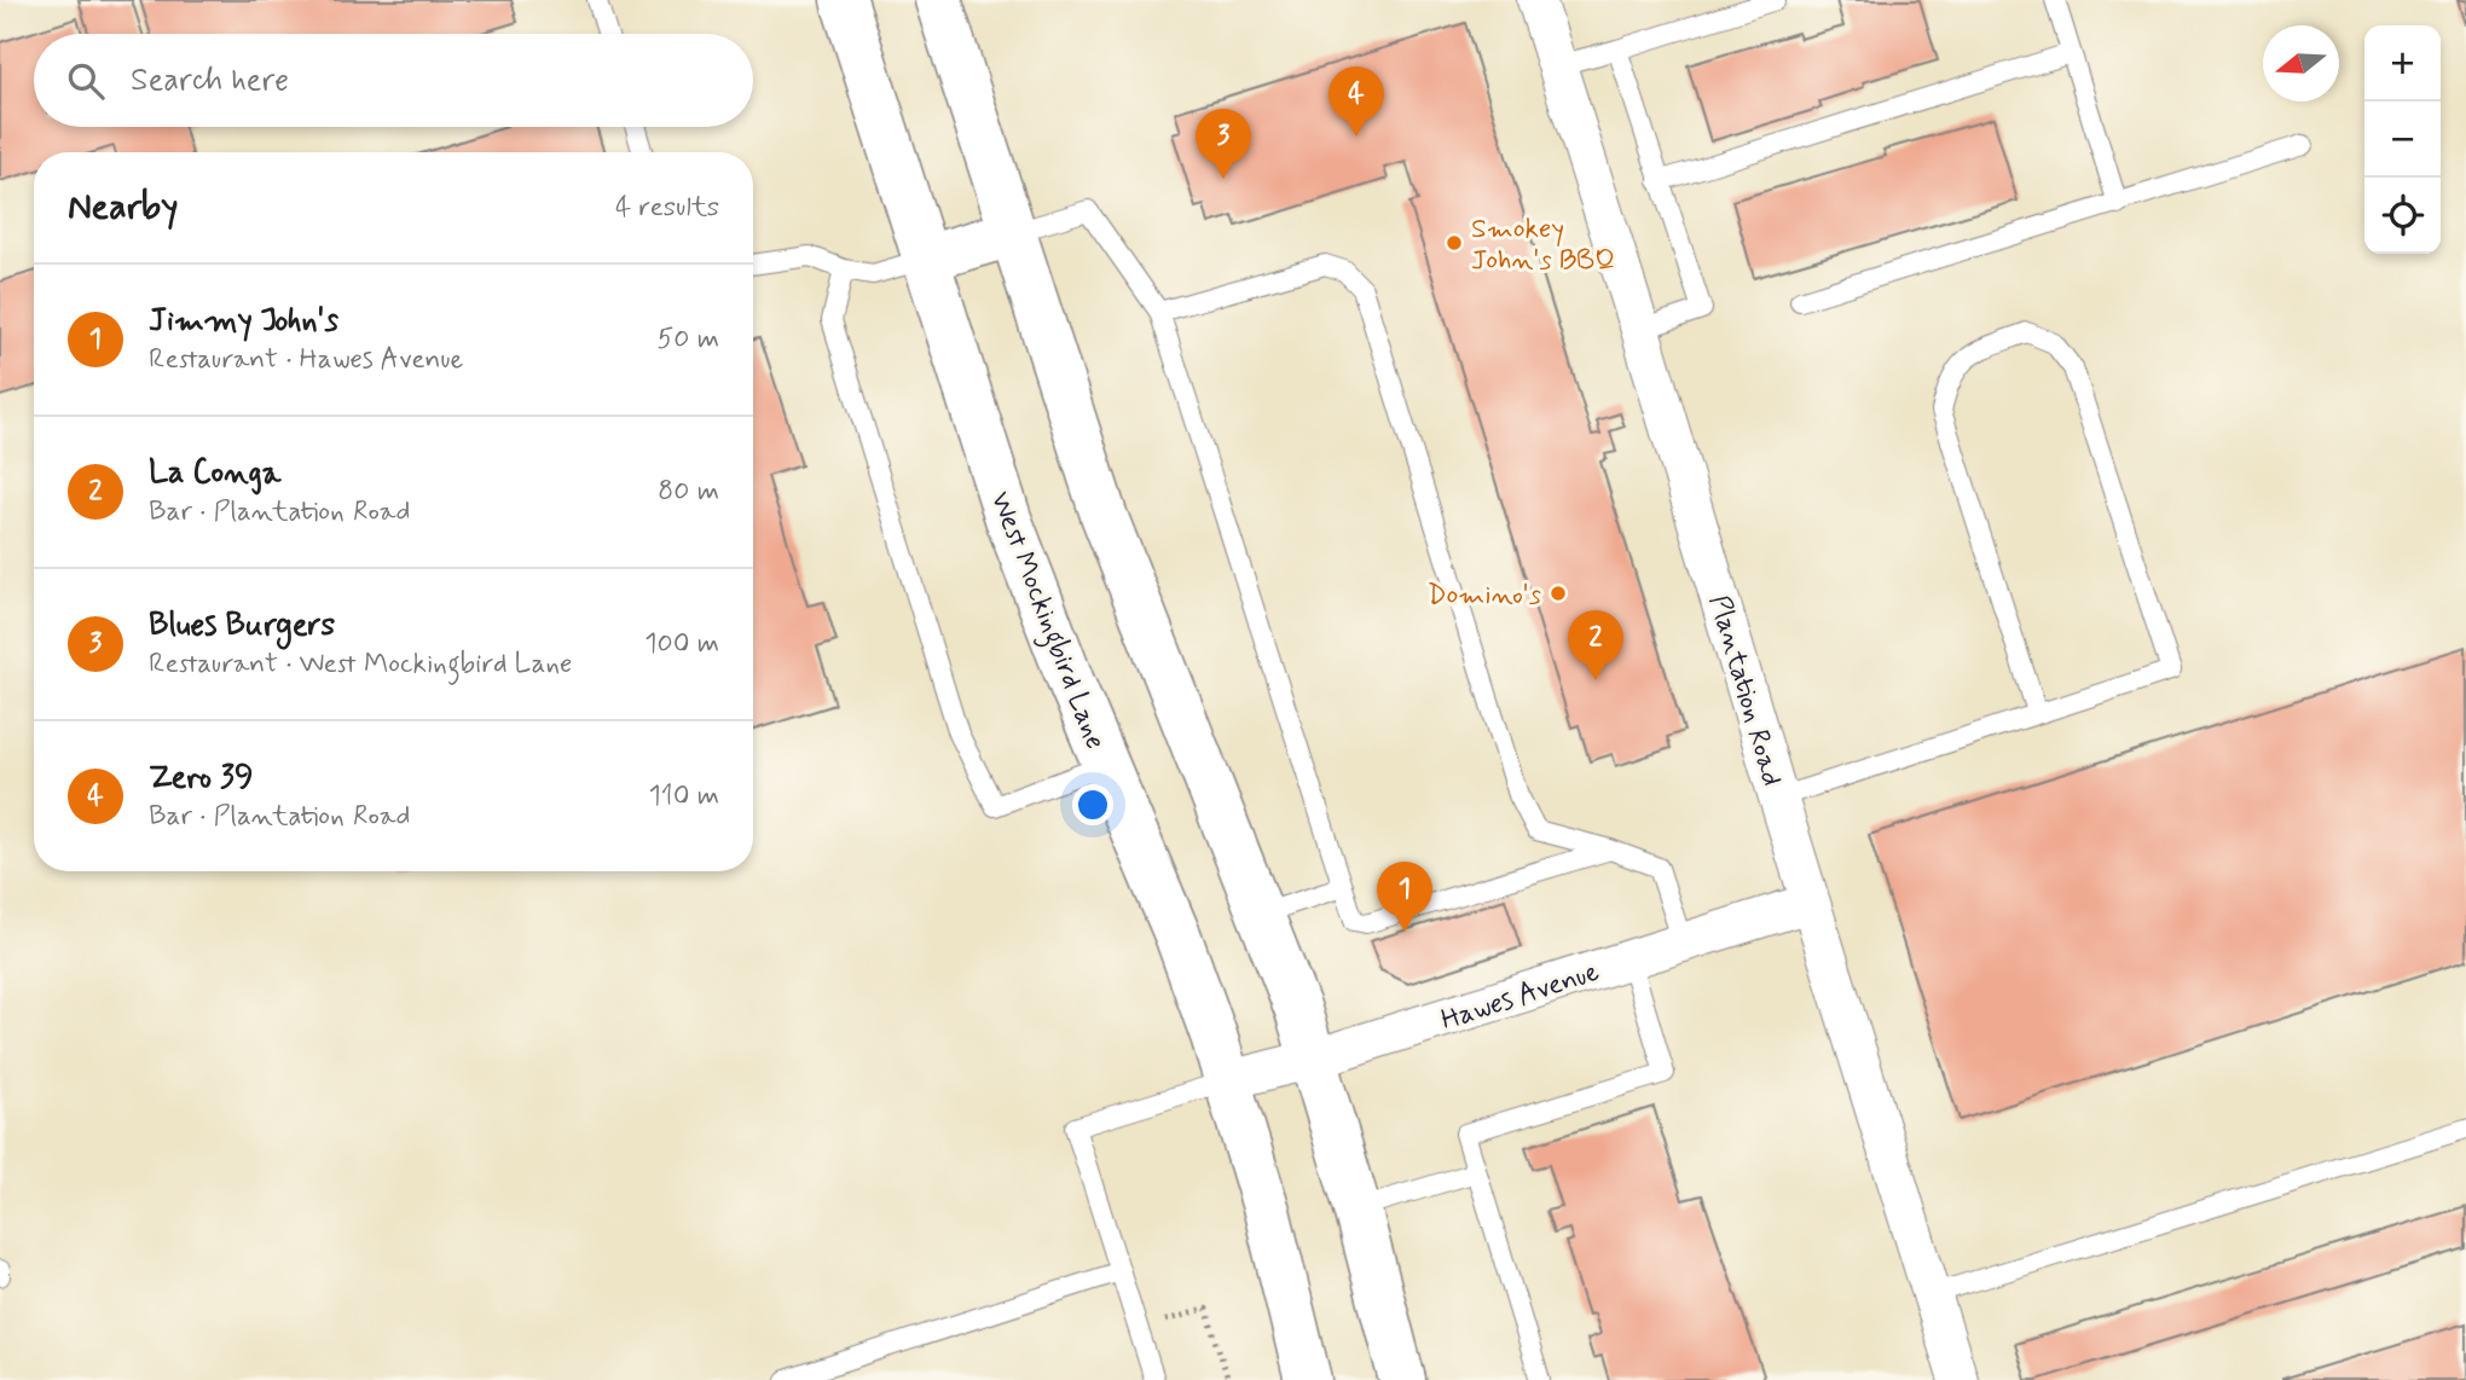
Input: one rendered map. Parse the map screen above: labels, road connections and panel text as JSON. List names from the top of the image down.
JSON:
{
  "streets": {
    "main road": ["West Mockingbird Lane"],
    "street": ["Plantation Road", "Hawes Avenue"]
  },
  "crossings": [
    ["West Mockingbird Lane", "Hawes Avenue"],
    ["Plantation Road", "Hawes Avenue"]
  ],
  "places": ["Smokey John's BBQ", "Domino's"],
  "north": "left",
  "page": {
    "map_buttons": ["+", "−"],
    "search": "Search here",
    "pins": [
      "4",
      "3",
      "2",
      "1"
    ],
    "heading": ["Nearby", "4 results"],
    "list": [
      {
        "mark": "1",
        "name": "Jimmy John's",
        "note": "Restaurant · Hawes Avenue",
        "value": "50 m"
      },
      {
        "mark": "2",
        "name": "La Conga",
        "note": "Bar · Plantation Road",
        "value": "80 m"
      },
      {
        "mark": "3",
        "name": "Blues Burgers",
        "note": "Restaurant · West Mockingbird Lane",
        "value": "100 m"
      },
      {
        "mark": "4",
        "name": "Zero 39",
        "note": "Bar · Plantation Road",
        "value": "110 m"
      }
    ]
  }
}
